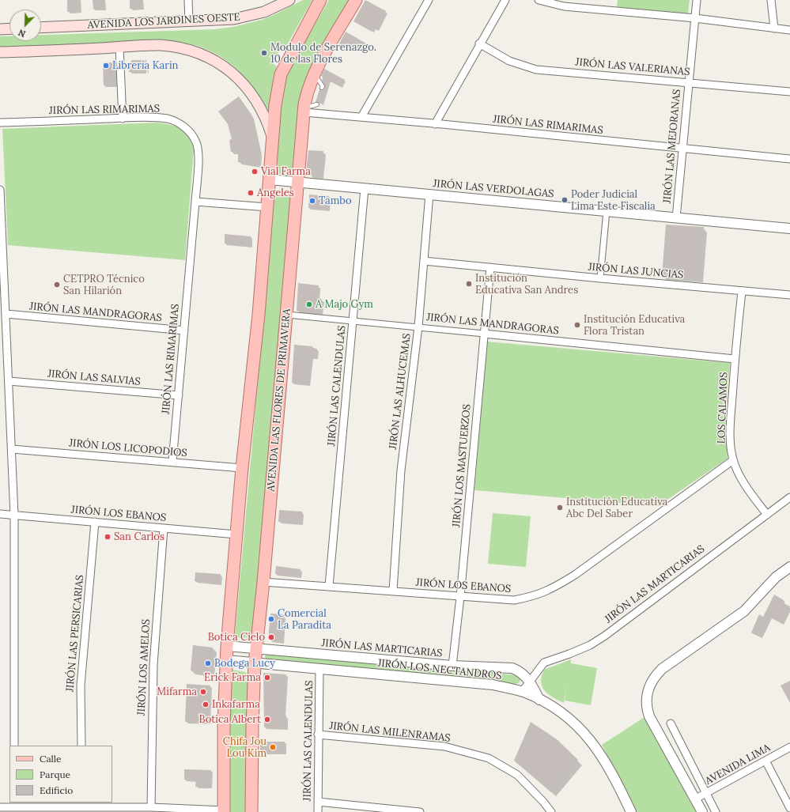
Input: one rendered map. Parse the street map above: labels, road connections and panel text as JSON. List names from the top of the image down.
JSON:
{
  "streets": {
    "main road": ["AVENIDA LOS JARDINES OESTE", "AVENIDA LAS FLORES DE PRIMAVERA"],
    "street": [
      "JIRÓN LAS VALERIANAS",
      "JIRÓN LAS RIMARIMAS",
      "JIRÓN LAS MEJORANAS",
      "JIRÓN LAS VERDOLAGAS",
      "JIRÓN LAS JUNCIAS",
      "JIRÓN LAS MANDRAGORAS",
      "JIRÓN LAS SALVIAS",
      "JIRÓN LAS CALENDULAS",
      "JIRÓN LAS ALHUCEMAS",
      "LOS CALAMOS",
      "JIRÓN LOS LICOPODIOS",
      "JIRÓN LOS MASTUERZOS",
      "JIRÓN LOS EBANOS",
      "JIRÓN LAS MARTICARIAS",
      "JIRÓN LAS PERSICARIAS",
      "JIRÓN LOS AMELOS",
      "JIRÓN LOS NECTANDROS",
      "JIRÓN LAS MILENRAMAS",
      "AVENIDA LIMA"
    ]
  },
  "crossings": [
    ["JIRÓN LAS VALERIANAS", "JIRÓN LAS MEJORANAS"],
    ["JIRÓN LAS RIMARIMAS", "JIRÓN LAS MEJORANAS"],
    ["JIRÓN LAS RIMARIMAS", "JIRÓN LAS MANDRAGORAS"],
    ["JIRÓN LAS RIMARIMAS", "JIRÓN LAS SALVIAS"],
    ["JIRÓN LAS RIMARIMAS", "AVENIDA LAS FLORES DE PRIMAVERA"],
    ["JIRÓN LAS RIMARIMAS", "JIRÓN LOS LICOPODIOS"],
    ["JIRÓN LAS MEJORANAS", "JIRÓN LAS VERDOLAGAS"],
    ["JIRÓN LAS VERDOLAGAS", "JIRÓN LAS CALENDULAS"],
    ["JIRÓN LAS VERDOLAGAS", "JIRÓN LAS ALHUCEMAS"],
    ["JIRÓN LAS VERDOLAGAS", "AVENIDA LAS FLORES DE PRIMAVERA"],
    ["JIRÓN LAS JUNCIAS", "JIRÓN LAS ALHUCEMAS"],
    ["JIRÓN LAS JUNCIAS", "LOS CALAMOS"],
    ["JIRÓN LAS JUNCIAS", "JIRÓN LOS MASTUERZOS"],
    ["JIRÓN LAS MANDRAGORAS", "JIRÓN LAS CALENDULAS"],
    ["JIRÓN LAS MANDRAGORAS", "JIRÓN LAS ALHUCEMAS"],
    ["JIRÓN LAS MANDRAGORAS", "AVENIDA LAS FLORES DE PRIMAVERA"],
    ["JIRÓN LAS MANDRAGORAS", "LOS CALAMOS"],
    ["JIRÓN LAS MANDRAGORAS", "JIRÓN LOS MASTUERZOS"],
    ["JIRÓN LAS CALENDULAS", "JIRÓN LOS EBANOS"],
    ["JIRÓN LAS CALENDULAS", "JIRÓN LOS NECTANDROS"],
    ["JIRÓN LAS CALENDULAS", "JIRÓN LAS MILENRAMAS"],
    ["JIRÓN LAS ALHUCEMAS", "JIRÓN LOS EBANOS"],
    ["AVENIDA LAS FLORES DE PRIMAVERA", "JIRÓN LOS EBANOS"],
    ["AVENIDA LAS FLORES DE PRIMAVERA", "JIRÓN LAS MARTICARIAS"],
    ["AVENIDA LAS FLORES DE PRIMAVERA", "JIRÓN LOS NECTANDROS"],
    ["LOS CALAMOS", "JIRÓN LOS EBANOS"],
    ["LOS CALAMOS", "JIRÓN LAS MARTICARIAS"],
    ["JIRÓN LOS MASTUERZOS", "JIRÓN LOS EBANOS"],
    ["JIRÓN LOS MASTUERZOS", "JIRÓN LAS MARTICARIAS"],
    ["JIRÓN LOS EBANOS", "JIRÓN LAS PERSICARIAS"],
    ["JIRÓN LOS EBANOS", "JIRÓN LOS AMELOS"],
    ["JIRÓN LAS MARTICARIAS", "JIRÓN LOS NECTANDROS"]
  ],
  "places": [
    "Modulo de Serenazgo. 10 de las Flores",
    "Librería Karin",
    "Vial Farma",
    "Angeles",
    "Poder Judicial Lima Este Fiscalia",
    "Tambo",
    "Institución Educativa San Andres",
    "CETPRO Técnico San Hilarión",
    "A Majo Gym",
    "Institución Educativa Flora Tristan",
    "Institución Educativa Abc Del Saber",
    "San Carlos",
    "Comercial La Paradita",
    "Botica Cielo",
    "Bodega Lucy",
    "Erick Farma",
    "Mifarma",
    "Inkafarma",
    "Botica Albert",
    "Chifa Jou Lou Kim"
  ],
  "legend": ["Calle", "Parque", "Edificio"],
  "north": "bottom left"
}
